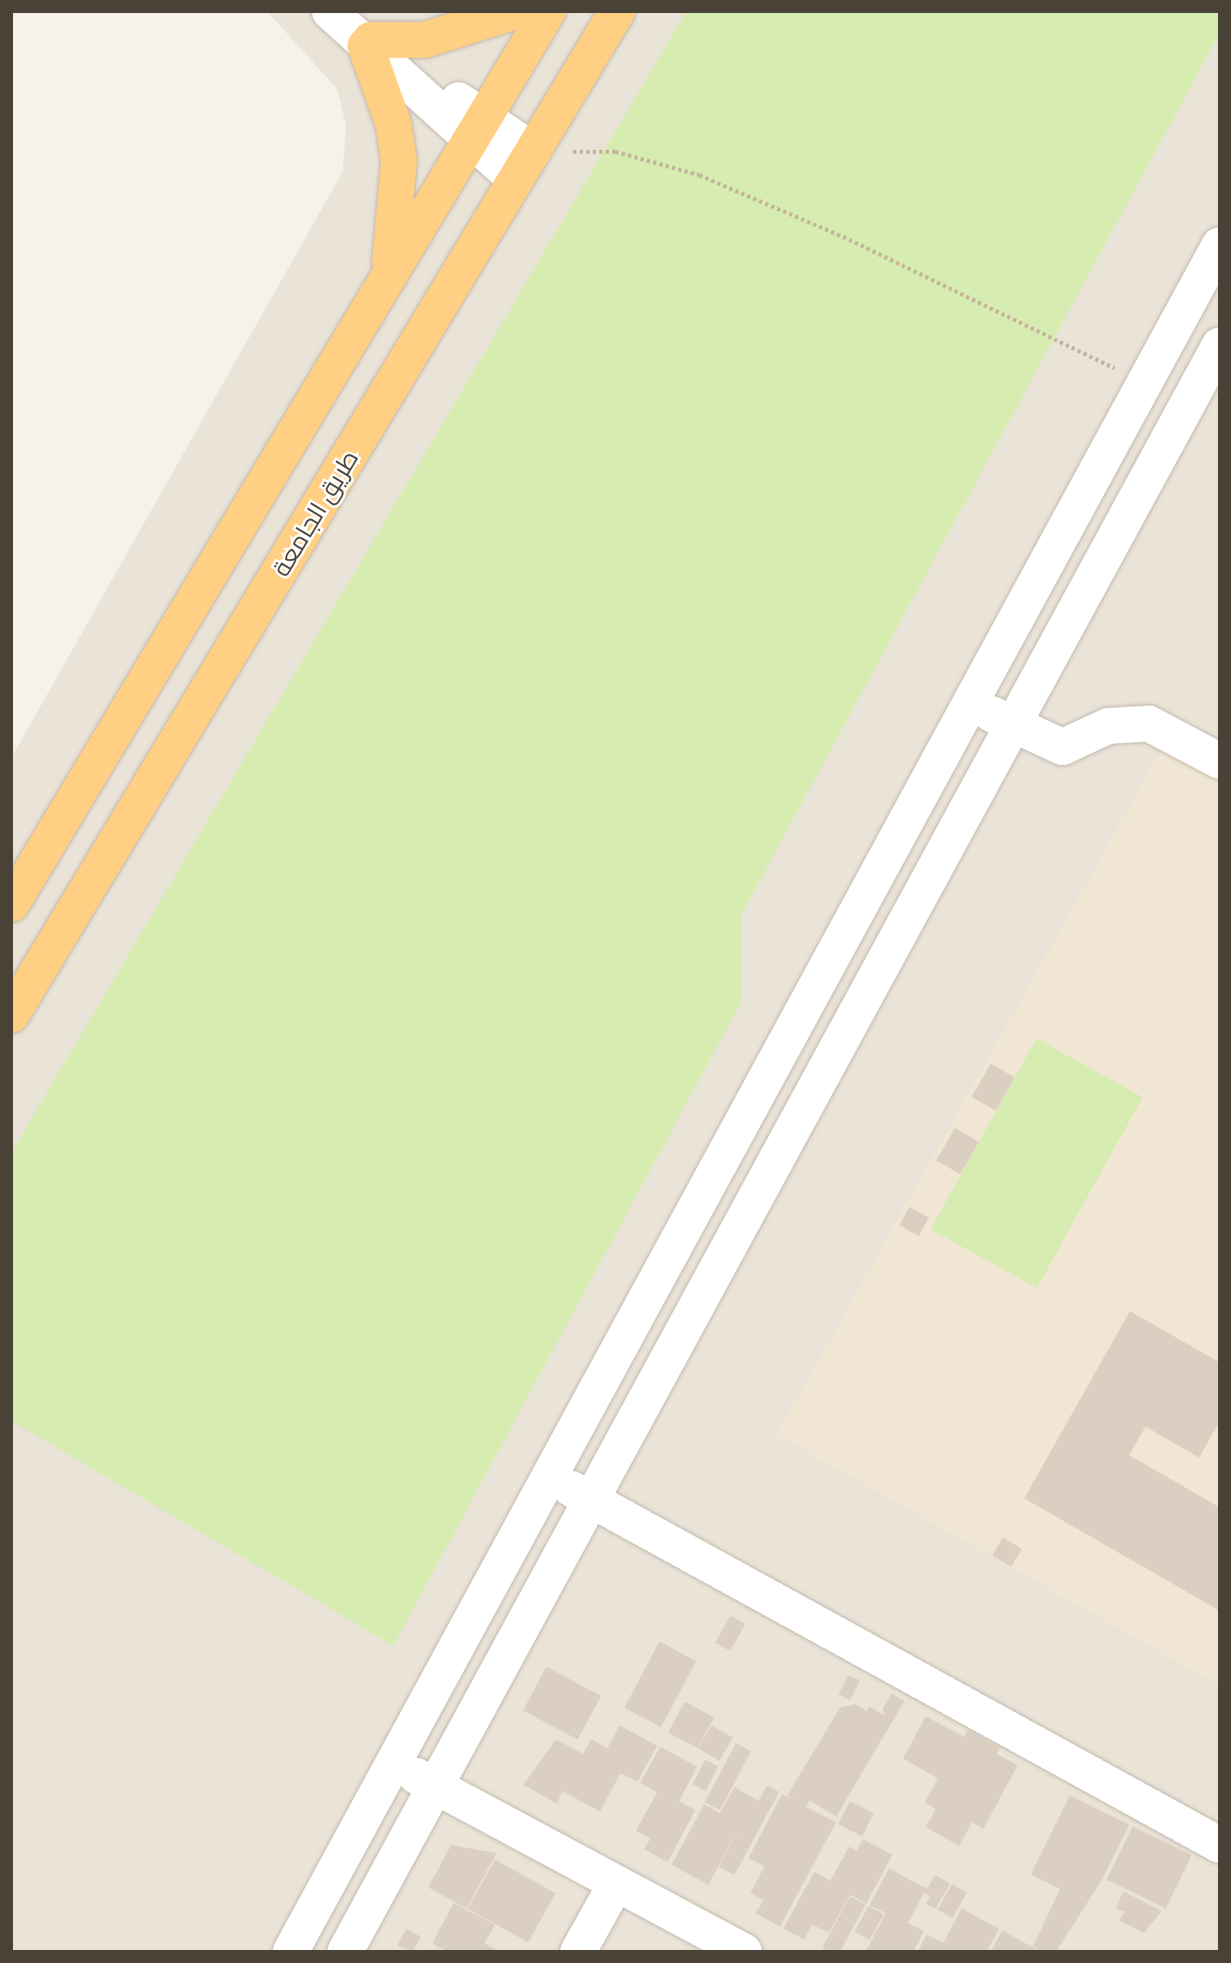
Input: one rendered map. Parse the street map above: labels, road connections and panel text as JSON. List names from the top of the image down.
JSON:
{
  "streets": {
    "highway": ["طريق الجامعة"]
  }
}
